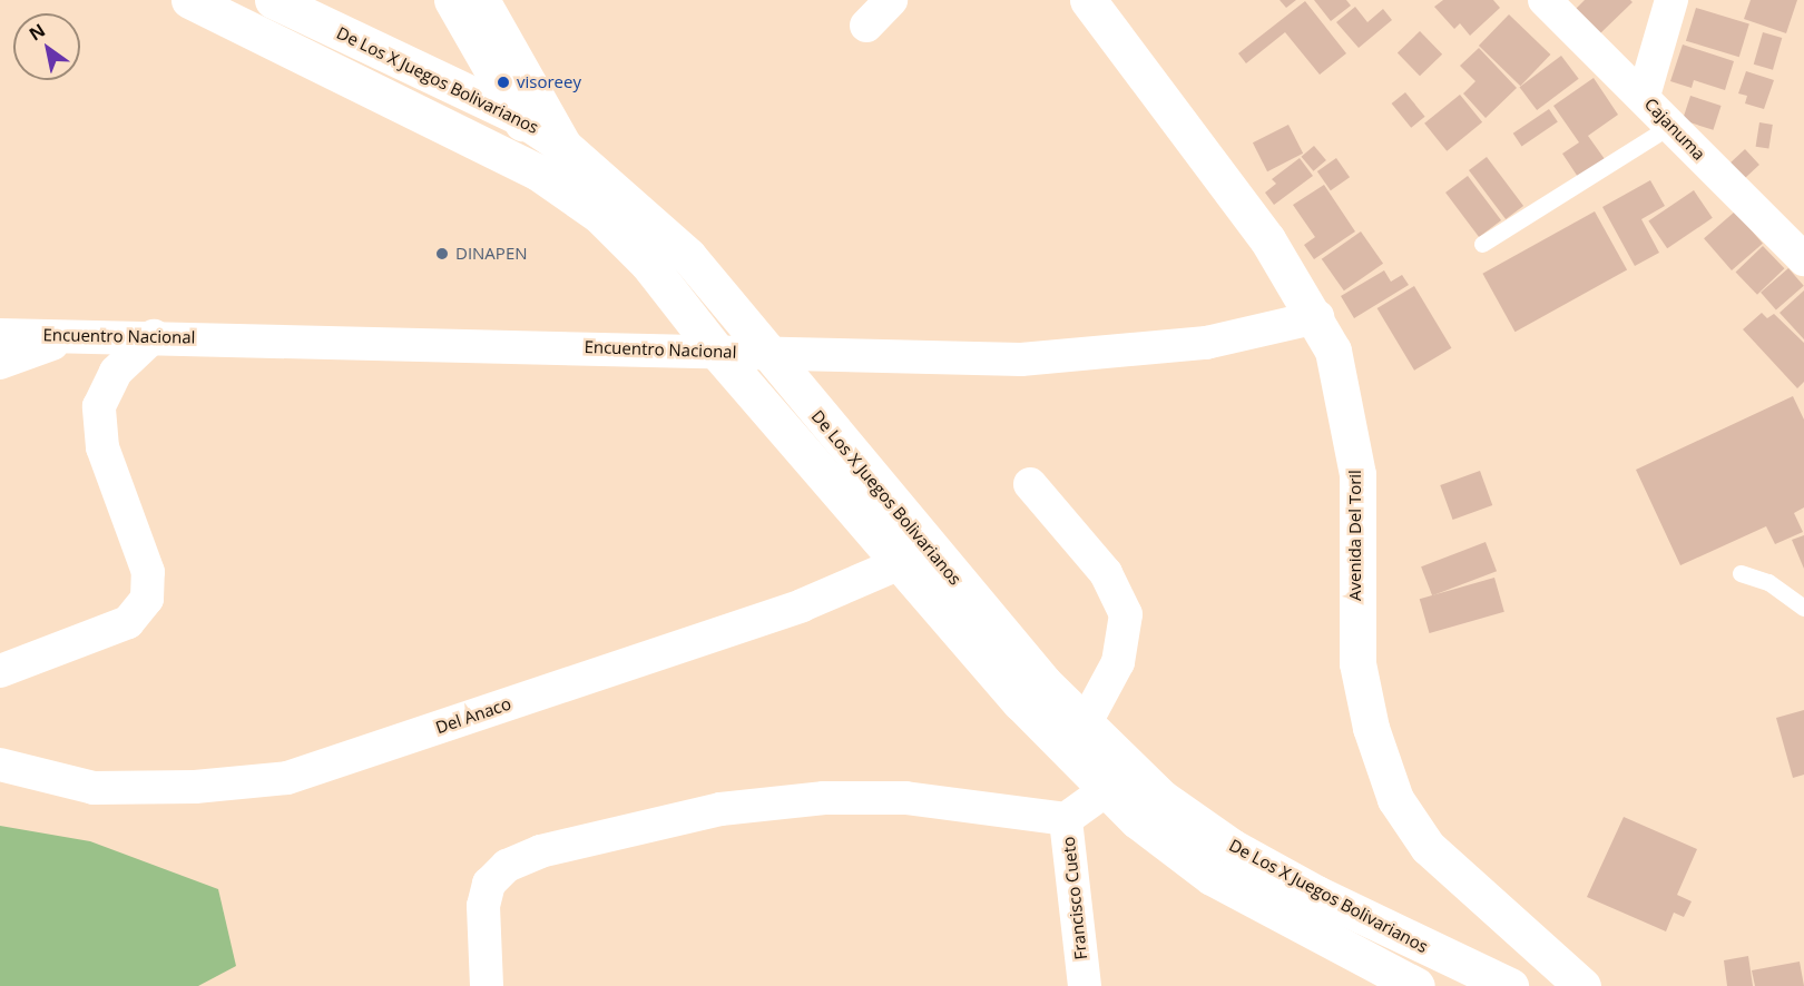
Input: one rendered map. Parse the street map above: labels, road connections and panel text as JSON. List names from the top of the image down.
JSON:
{
  "streets": {
    "street": [
      "De Los X Juegos Bolivarianos",
      "Cajanuma",
      "Encuentro Nacional",
      "Avenida Del Toril",
      "Del Anaco",
      "Francisco Cueto"
    ]
  },
  "crossings": [
    ["De Los X Juegos Bolivarianos", "Encuentro Nacional"],
    ["De Los X Juegos Bolivarianos", "Del Anaco"],
    ["De Los X Juegos Bolivarianos", "Francisco Cueto"],
    ["Encuentro Nacional", "Avenida Del Toril"]
  ],
  "places": ["visoreey", "DINAPEN"],
  "north": "top left"
}
